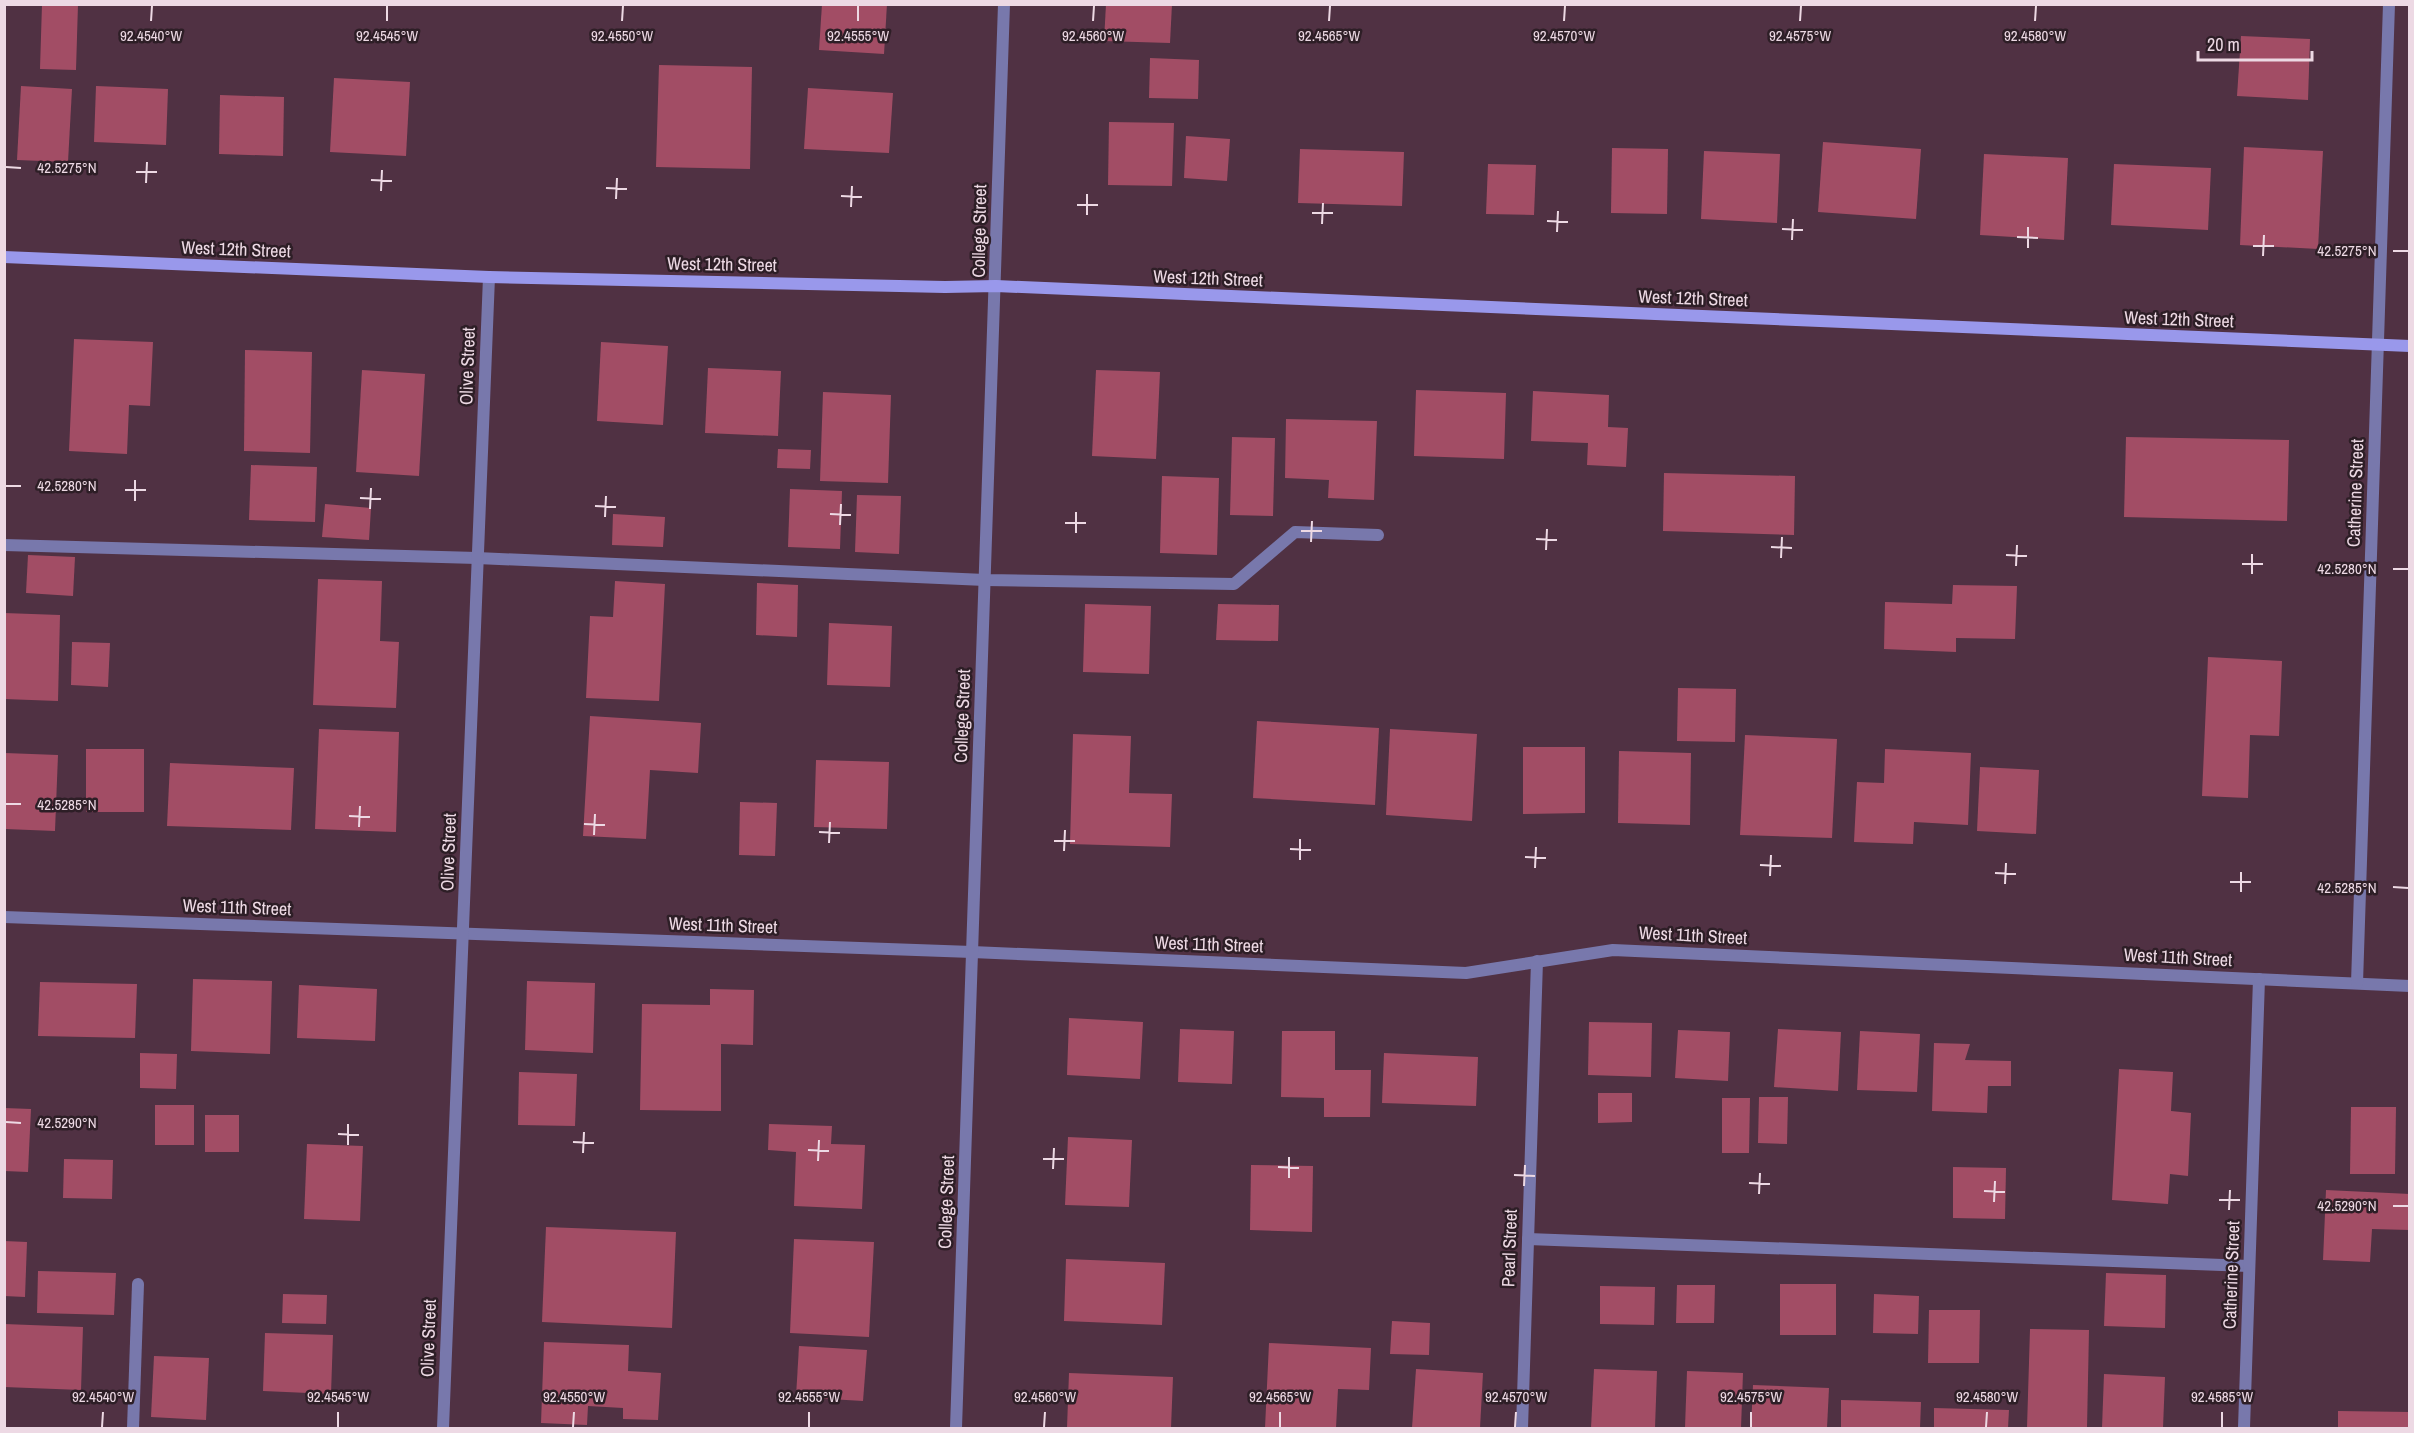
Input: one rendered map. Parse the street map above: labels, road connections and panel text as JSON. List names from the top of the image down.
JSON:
{
  "streets": {
    "main road": ["West 12th Street"],
    "street": [
      "College Street",
      "Olive Street",
      "Catherine Street",
      "West 11th Street",
      "Pearl Street"
    ]
  },
  "crossings": [
    ["College Street", "West 12th Street"],
    ["College Street", "West 11th Street"],
    ["West 12th Street", "Olive Street"],
    ["West 12th Street", "Catherine Street"],
    ["Olive Street", "West 11th Street"],
    ["Catherine Street", "West 11th Street"],
    ["West 11th Street", "Pearl Street"]
  ],
  "scale_bar": "20 m",
  "coordinates": [
    "92.4540°W",
    "92.4545°W",
    "92.4550°W",
    "92.4555°W",
    "92.4560°W",
    "92.4565°W",
    "92.4570°W",
    "92.4575°W",
    "92.4580°W",
    "42.5275°N",
    "42.5280°N",
    "42.5285°N",
    "42.5290°N",
    "92.4585°W"
  ]
}
